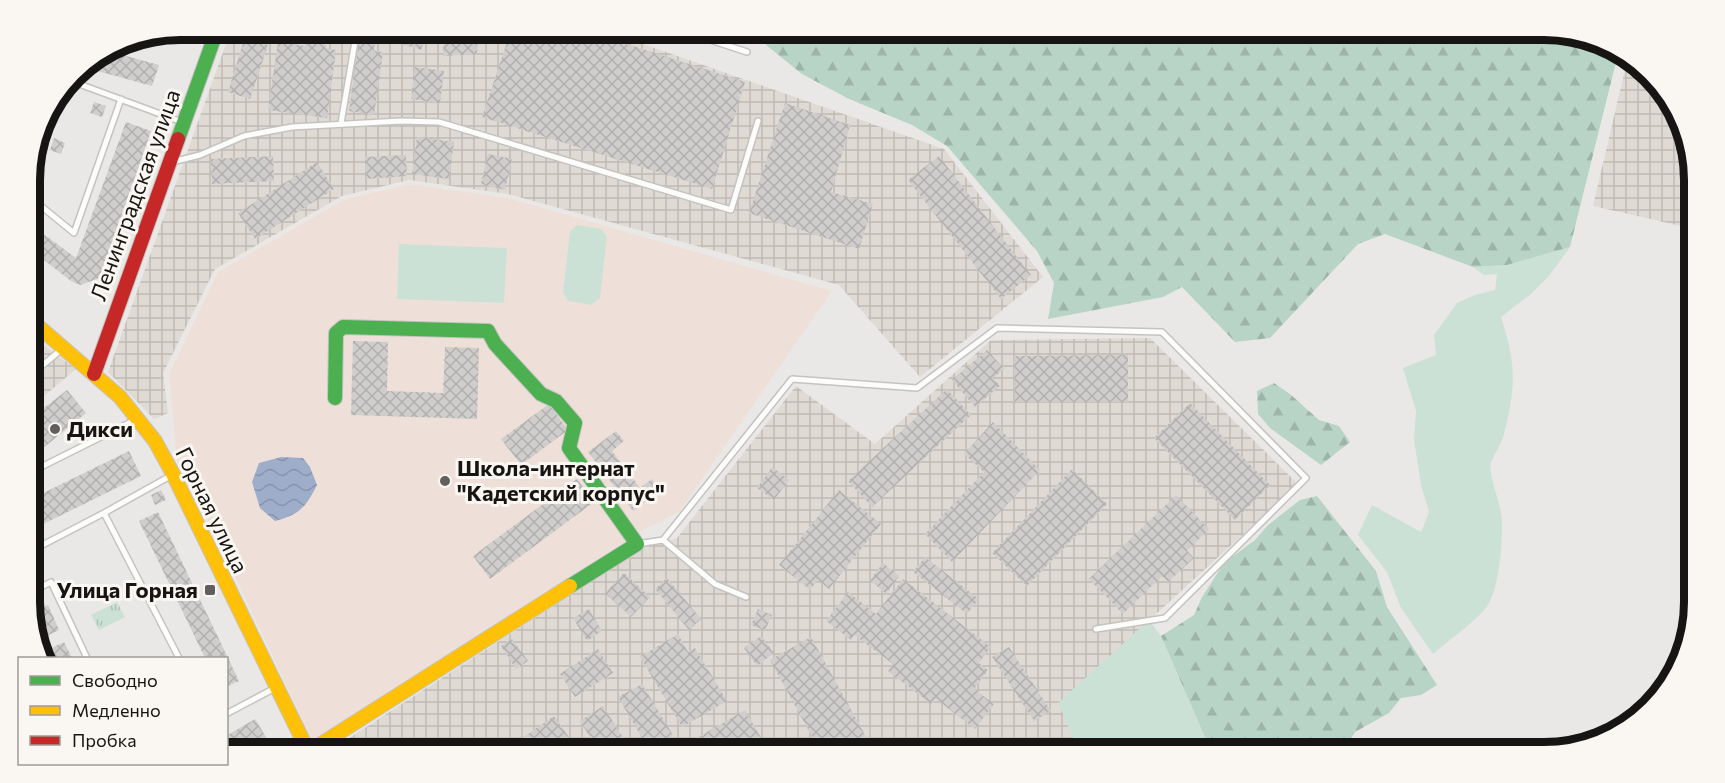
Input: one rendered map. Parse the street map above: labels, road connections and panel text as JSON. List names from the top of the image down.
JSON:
{
  "streets": {
    "street": ["Ленинградская улица", "Горная улица"]
  },
  "crossings": [
    ["Ленинградская улица", "Горная улица"]
  ],
  "places": {
    "other": ["Дикси", "Школа-интернат \"Кадетский корпус\""],
    "transit": ["Улица Горная"]
  },
  "legend": ["Свободно", "Медленно", "Пробка"]
}
